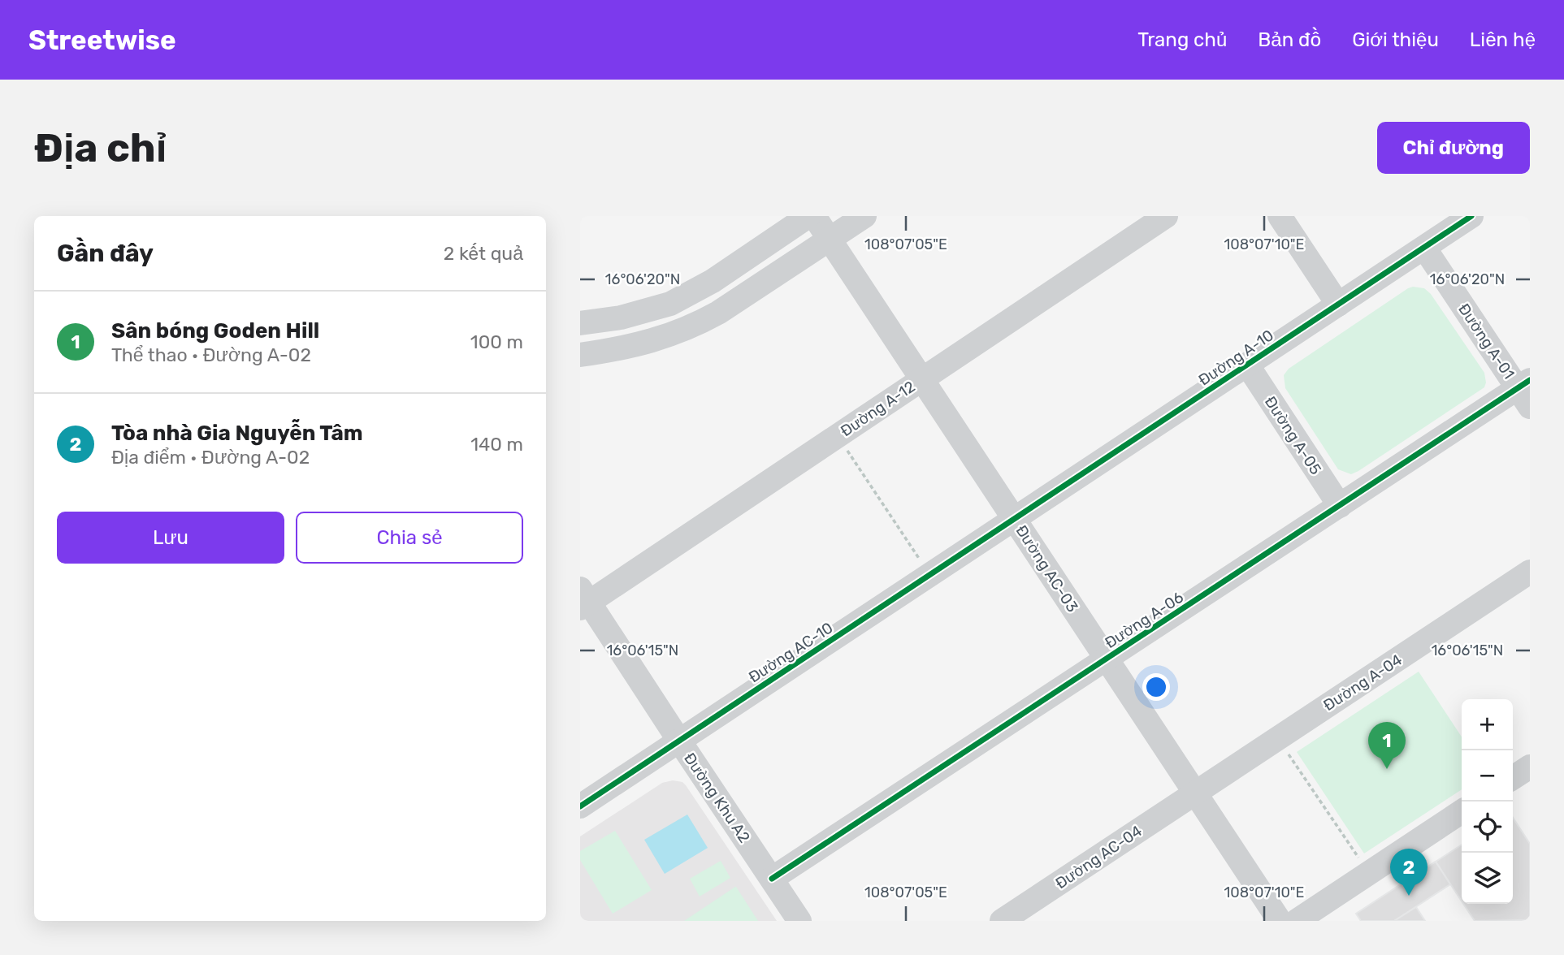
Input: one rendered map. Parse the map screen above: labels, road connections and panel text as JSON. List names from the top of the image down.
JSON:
{
  "streets": {
    "street": [
      "Đường A-01",
      "Đường A-10",
      "Đường A-12",
      "Đường A-05",
      "Đường AC-03",
      "Đường A-06",
      "Đường AC-10",
      "Đường A-04",
      "Đường Khu A2",
      "Đường AC-04"
    ]
  },
  "crossings": [
    ["Đường A-01", "Đường A-10"],
    ["Đường A-01", "Đường A-06"],
    ["Đường A-10", "Đường A-05"],
    ["Đường A-10", "Đường AC-03"],
    ["Đường A-10", "Đường AC-10"],
    ["Đường A-12", "Đường AC-03"],
    ["Đường A-12", "Đường Khu A2"],
    ["Đường A-05", "Đường A-06"],
    ["Đường AC-03", "Đường A-06"],
    ["Đường AC-03", "Đường AC-10"],
    ["Đường AC-03", "Đường A-04"],
    ["Đường AC-03", "Đường AC-04"],
    ["Đường A-06", "Đường Khu A2"],
    ["Đường AC-10", "Đường Khu A2"],
    ["Đường A-04", "Đường AC-04"]
  ],
  "page": {
    "header": "Streetwise",
    "nav": [
      "Trang chủ",
      "Bản đồ",
      "Giới thiệu",
      "Liên hệ"
    ],
    "buttons": [
      "Chỉ đường",
      ["Lưu", "Chia sẻ"]
    ],
    "title": "Địa chỉ",
    "heading": ["Gần đây", "2 kết quả"],
    "list": [
      {
        "mark": "1",
        "name": "Sân bóng Goden Hill",
        "note": "Thể thao · Đường A-02",
        "value": "100 m"
      },
      {
        "mark": "2",
        "name": "Tòa nhà Gia Nguyễn Tâm",
        "note": "Địa điểm · Đường A-02",
        "value": "140 m"
      }
    ],
    "map_buttons": ["+", "−"],
    "pins": ["1", "2"]
  },
  "coordinates": [
    "108°07'05\"E",
    "108°07'10\"E",
    "16°06'20\"N",
    "16°06'15\"N"
  ]
}
